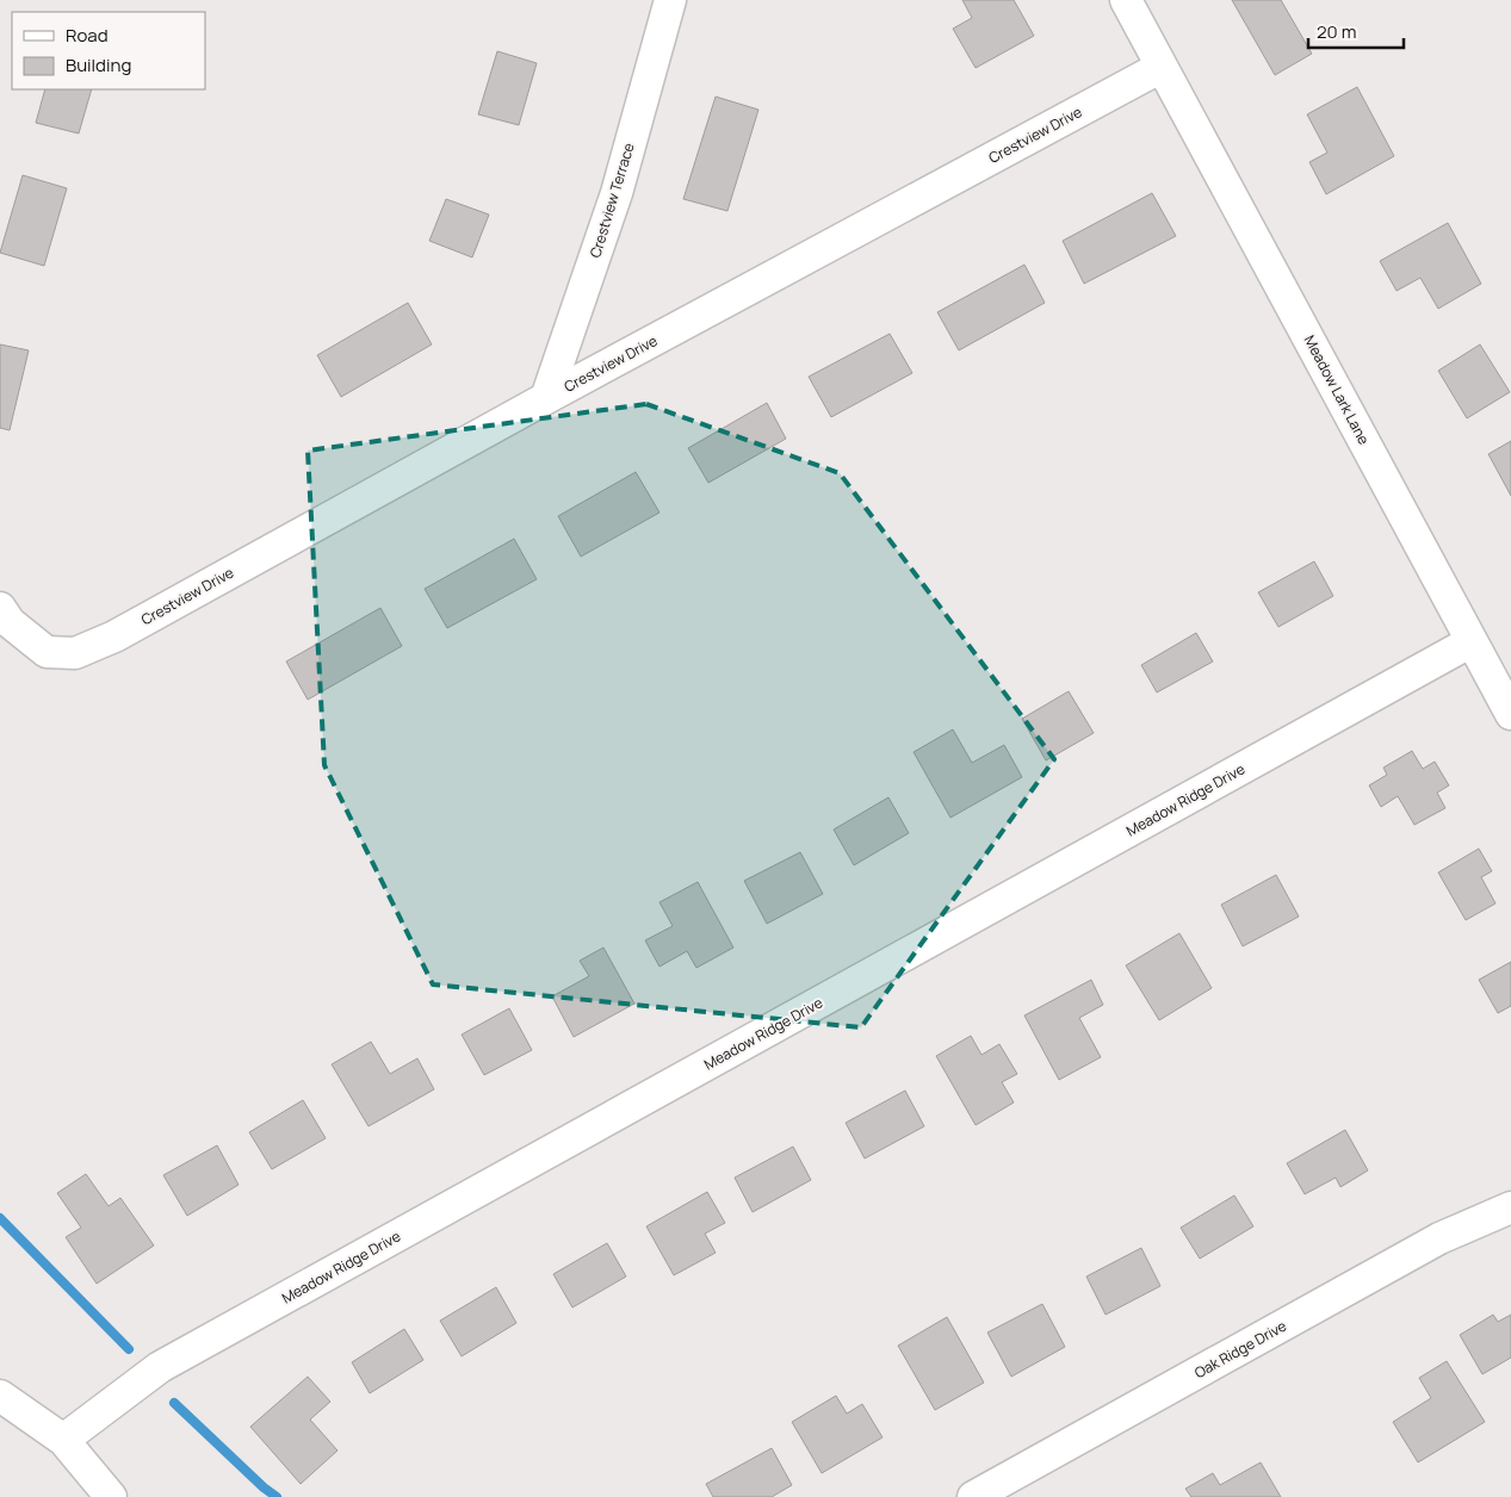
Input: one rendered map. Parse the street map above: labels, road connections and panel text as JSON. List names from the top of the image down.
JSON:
{
  "streets": {
    "street": [
      "Crestview Drive",
      "Crestview Terrace",
      "Meadow Lark Lane",
      "Meadow Ridge Drive",
      "Oak Ridge Drive"
    ]
  },
  "crossings": [
    ["Crestview Drive", "Crestview Terrace"],
    ["Crestview Drive", "Meadow Lark Lane"],
    ["Meadow Lark Lane", "Meadow Ridge Drive"]
  ],
  "legend": ["Road", "Building"],
  "scale_bar": "20 m"
}
